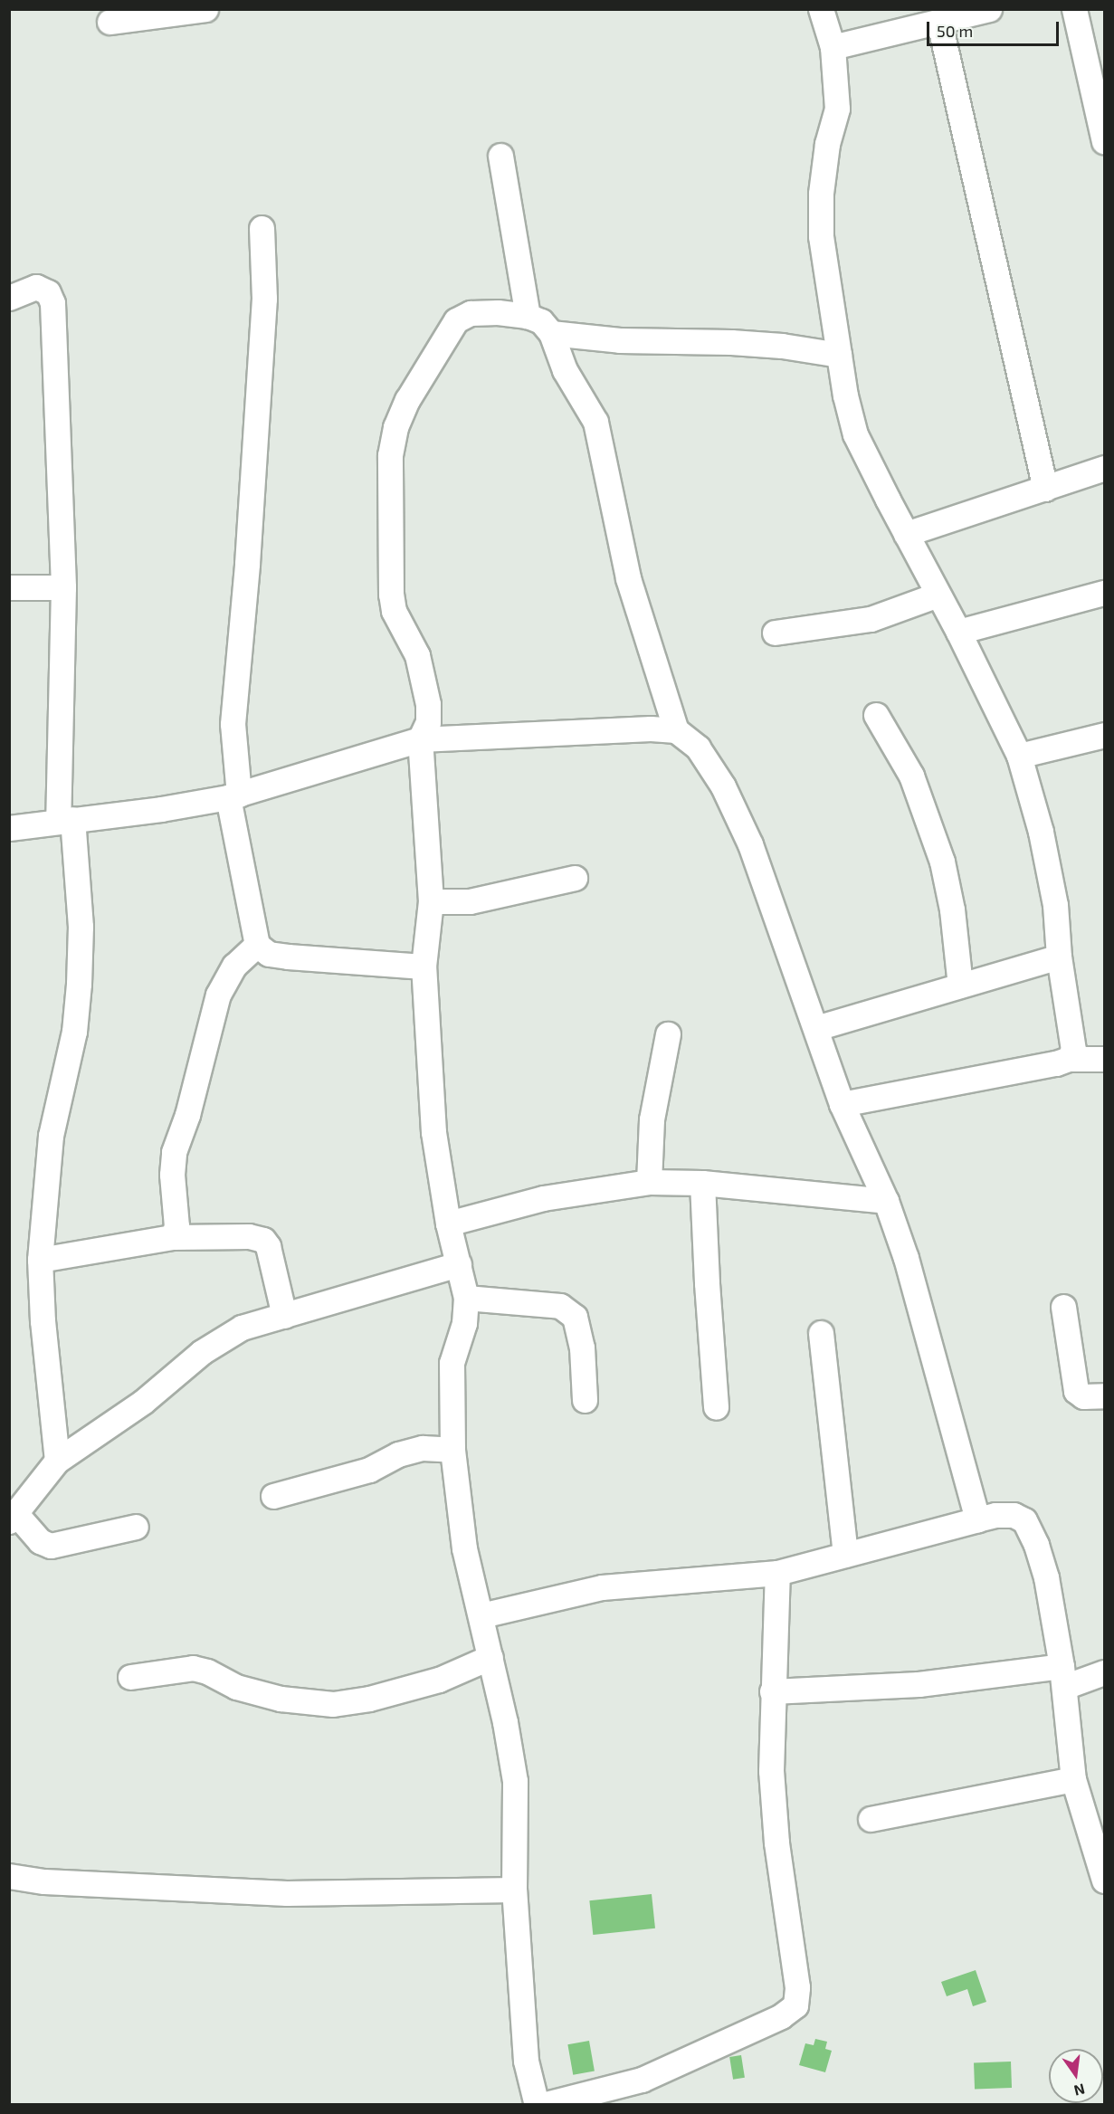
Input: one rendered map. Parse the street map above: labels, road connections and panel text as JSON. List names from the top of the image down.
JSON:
{
  "scale_bar": "50 m",
  "north": "bottom"
}
